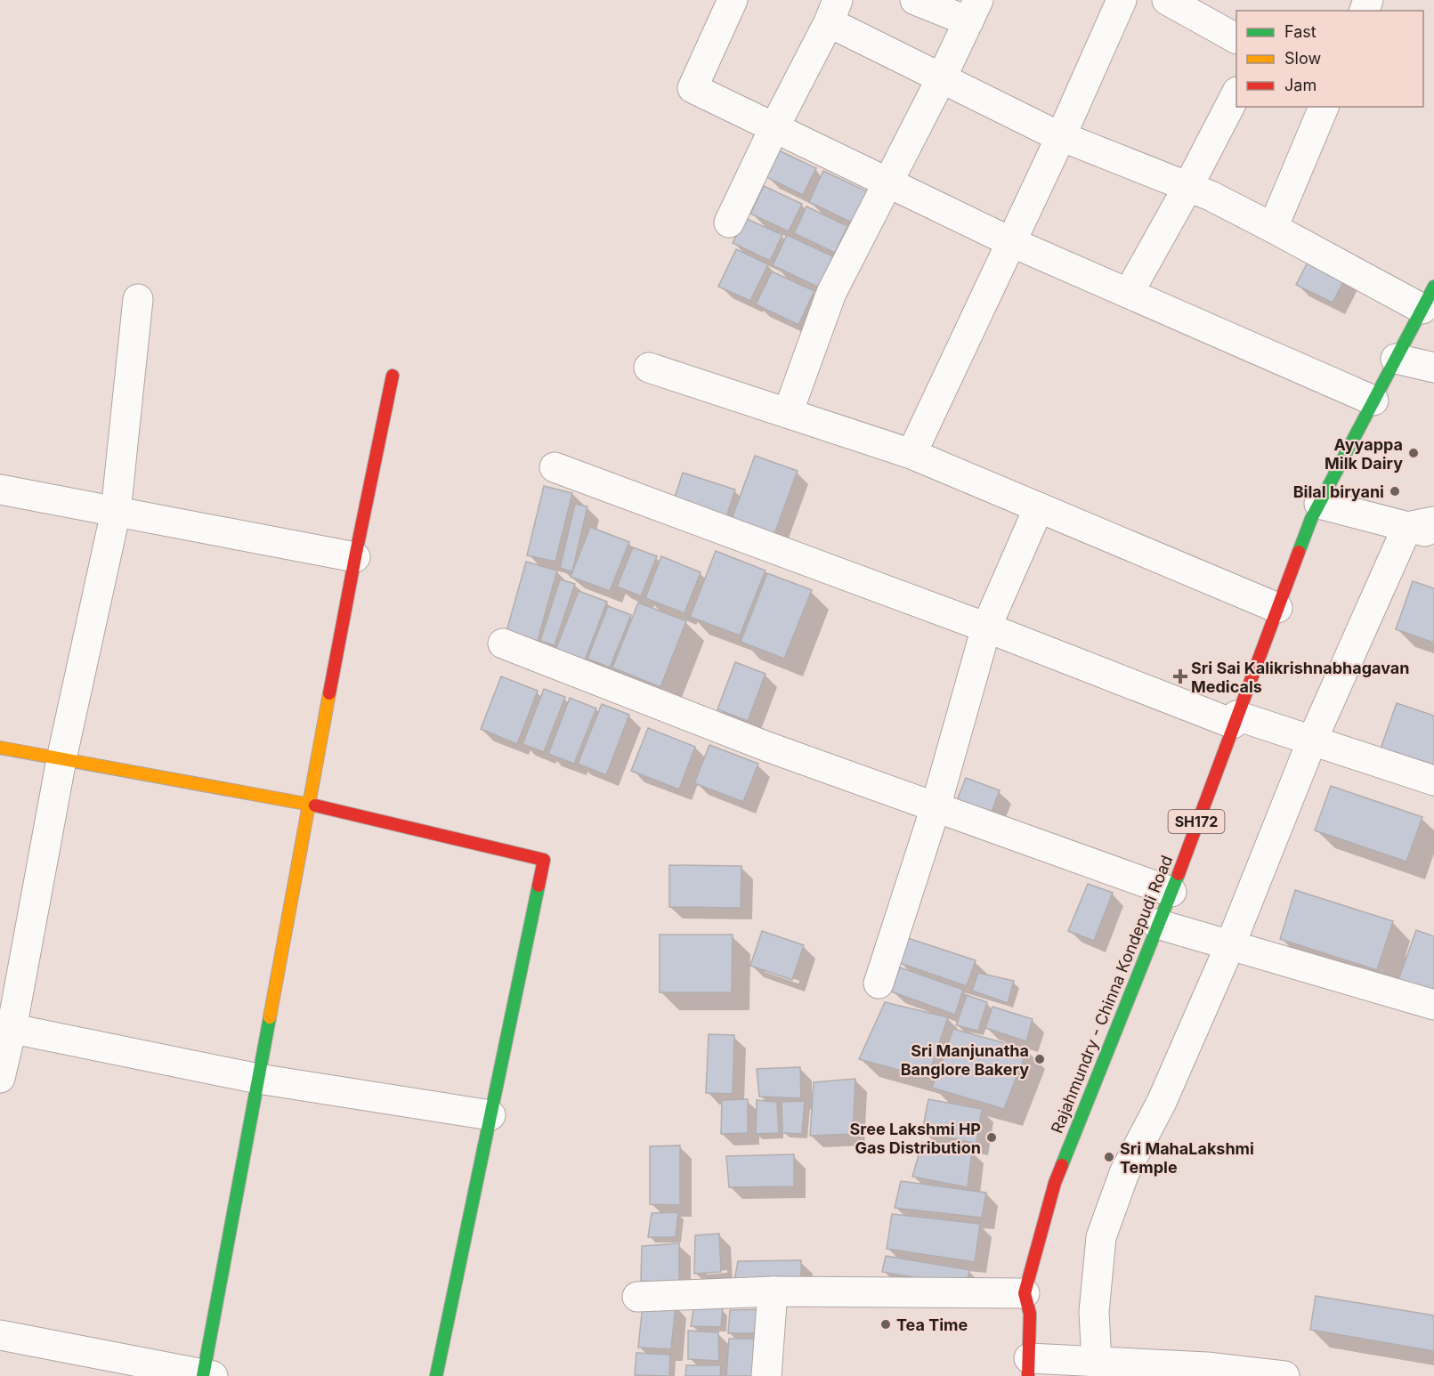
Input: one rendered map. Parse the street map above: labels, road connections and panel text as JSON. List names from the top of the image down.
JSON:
{
  "streets": {
    "street": ["SH172", "Rajahmundry - Chinna Kondepudi Road"]
  },
  "places": {
    "other": [
      "Ayyappa Milk Dairy",
      "Bilal biryani",
      "Sri Manjunatha Banglore Bakery",
      "Sree Lakshmi HP Gas Distribution",
      "Sri MahaLakshmi Temple",
      "Tea Time"
    ],
    "health": ["Sri Sai Kalikrishnabhagavan Medicals"]
  },
  "legend": ["Fast", "Slow", "Jam"]
}
